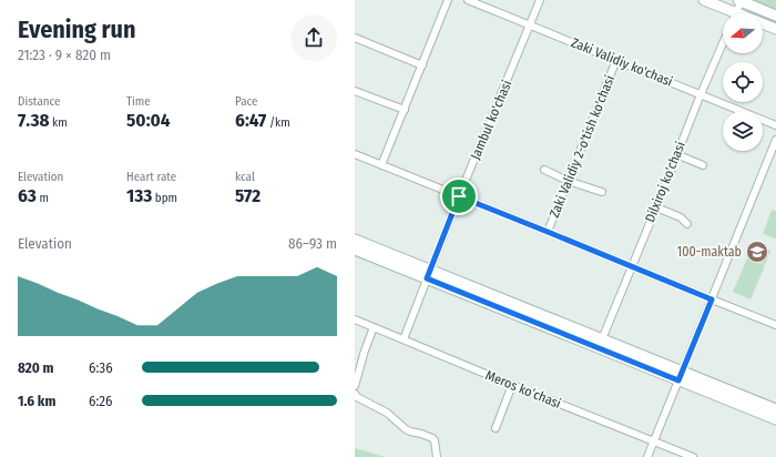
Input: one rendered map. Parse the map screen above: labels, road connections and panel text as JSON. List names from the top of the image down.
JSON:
{
  "streets": {
    "street": [
      "Zaki Validiy ko'chasi",
      "Jambul ko'chasi",
      "Zaki Validiy 2-o'tish ko'chasi",
      "Dilxiroj ko‘chasi",
      "Meros ko‘chasi"
    ]
  },
  "crossings": [
    ["Zaki Validiy ko'chasi", "Jambul ko'chasi"],
    ["Zaki Validiy ko'chasi", "Zaki Validiy 2-o'tish ko'chasi"],
    ["Zaki Validiy ko'chasi", "Dilxiroj ko‘chasi"],
    ["Jambul ko'chasi", "Meros ko‘chasi"]
  ],
  "places": {
    "school or university": ["100-maktab"]
  },
  "north": "left",
  "page": {
    "heading": ["Evening run", "21:23 · 9 × 820 m"],
    "stats": [
      ["Distance", "7.38 km"],
      ["Time", "50:04"],
      ["Pace", "6:47 /km"],
      ["Elevation", "63 m"],
      ["Heart rate", "133 bpm"],
      ["kcal", "572"]
    ],
    "chart": ["Elevation", "86–93 m"],
    "list": [
      {
        "name": "820 m",
        "note": "6:36"
      },
      {
        "name": "1.6 km",
        "note": "6:26"
      }
    ]
  }
}
